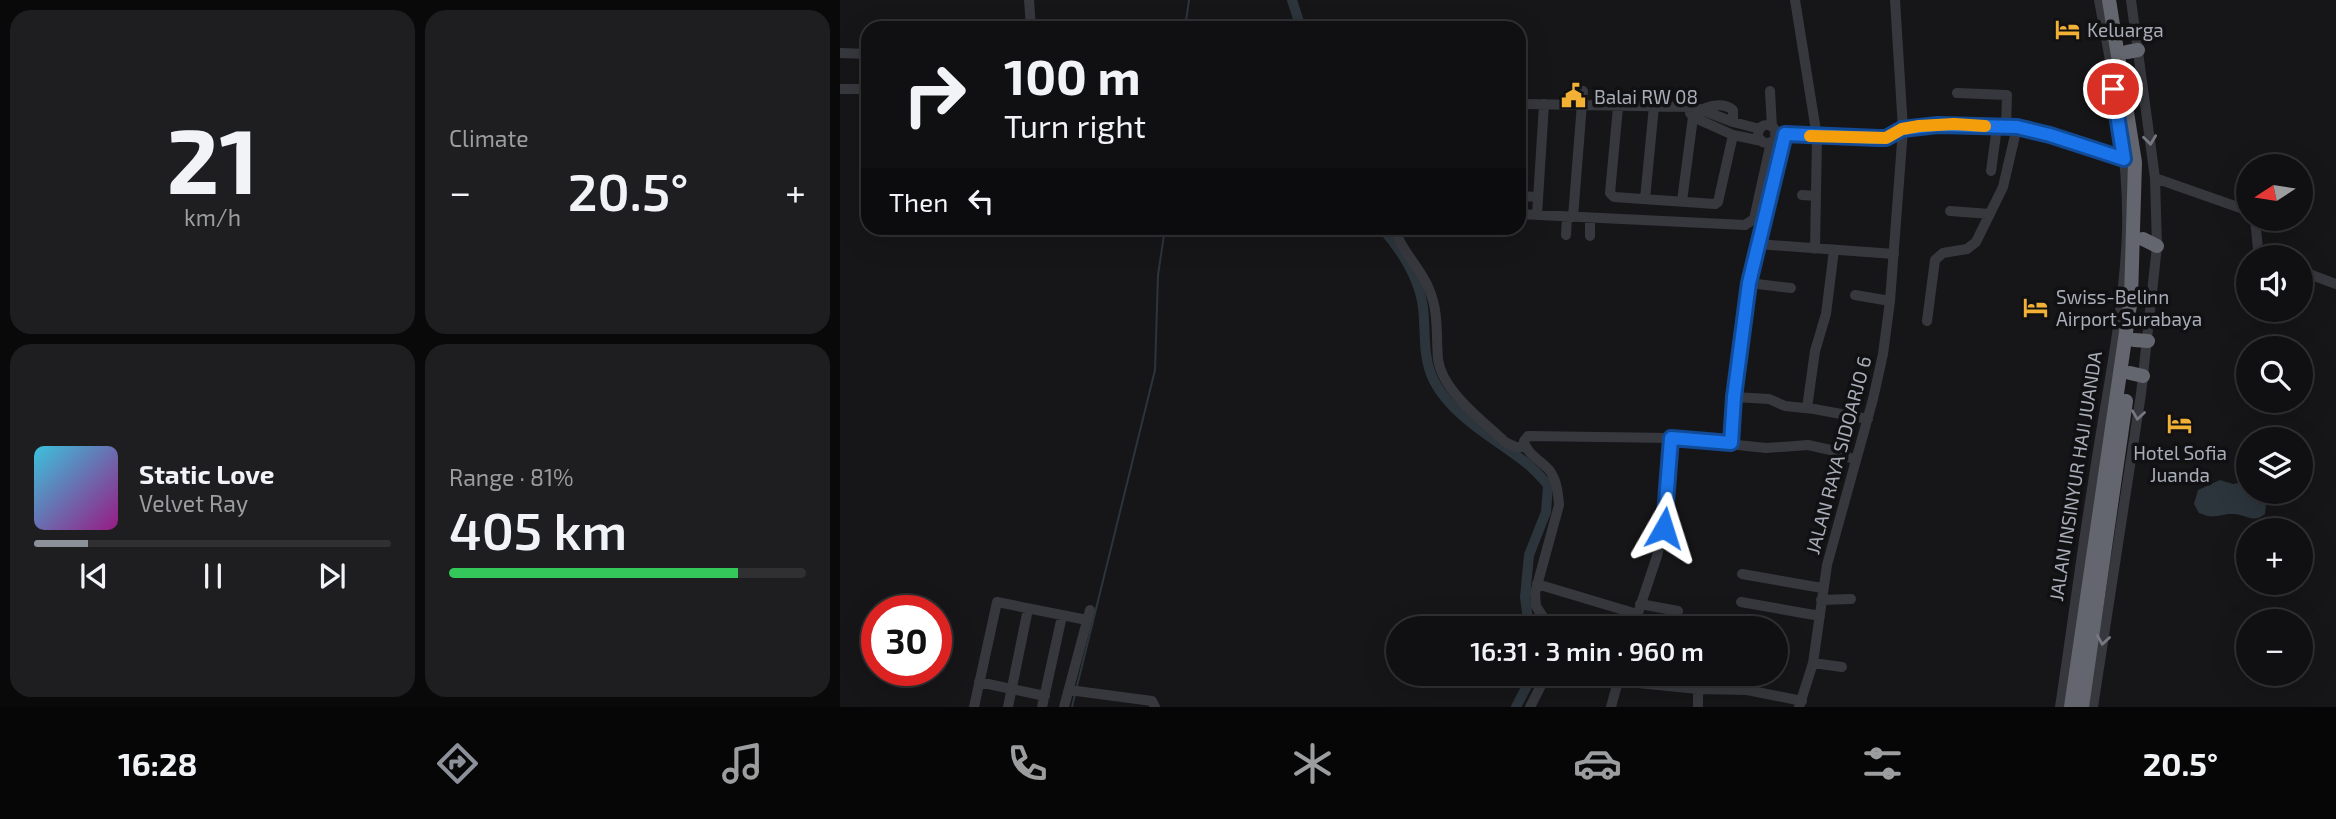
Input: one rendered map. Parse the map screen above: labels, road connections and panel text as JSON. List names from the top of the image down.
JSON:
{
  "streets": {
    "highway": ["JALAN INSINYUR HAJI JUANDA"],
    "street": ["JALAN RAYA SIDOARJO 6"]
  },
  "places": {
    "hotel": ["Keluarga", "Swiss-Belinn Airport Surabaya", "Hotel Sofia Juanda"],
    "public building": ["Balai RW 08"]
  },
  "north": "left",
  "page": {
    "tile": [
      ["21", "km/h"],
      "Climate",
      ["Range · 81%", "405 km"]
    ],
    "turn": ["100 m", "Turn right"],
    "map_buttons": ["+", "−"],
    "heat": ["−", "20.5°", "+"],
    "then": "Then",
    "song": ["Static Love", "Velvet Ray"],
    "limit": "30",
    "trip": "16:31 · 3 min · 960 m",
    "tabs": ["16:28", "20.5°"]
  }
}
